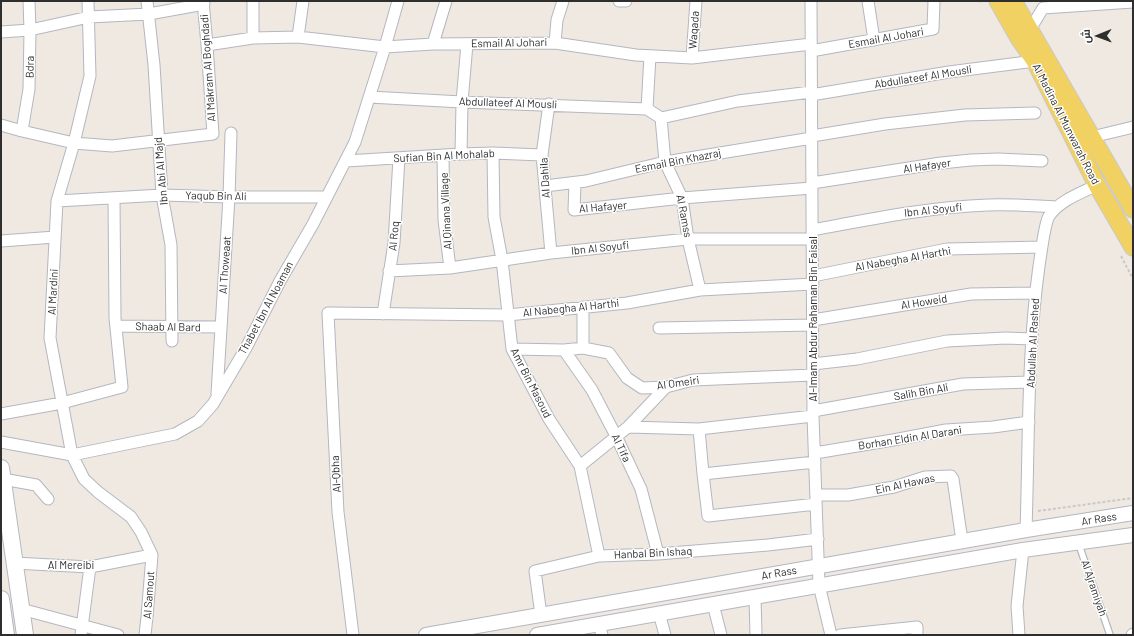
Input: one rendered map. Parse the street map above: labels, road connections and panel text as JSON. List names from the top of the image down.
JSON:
{
  "streets": {
    "main road": ["Al Madina Al Munwarah Road"],
    "street": [
      "Waqada",
      "Esmail Al Johari",
      "Bdra",
      "Al Makram Al Boghdadi",
      "Abdullateef Al Mousli",
      "Sufian Bin Al Mohalab",
      "Esmail Bin Khazraj",
      "Al Hafayer",
      "Ibn Abi Al Majd",
      "Al Dahila",
      "Yaqub Bin Ali",
      "Ibn Al Soyufi",
      "Al Qinana Village",
      "Al Ramss",
      "Al Roq",
      "Al Nabegha Al Harthi",
      "Al Thoweaat",
      "Al Mardini",
      "Al Howeid",
      "Thabet Ibn Al Noaman",
      "Al-Imam Abdur Rahaman Bin Faisal",
      "Shaab Al Bard",
      "Abdullah Al Rashed",
      "Amr Bin Masoud",
      "Al Omeiri",
      "Salih Bin Ali",
      "Borhan Eldin Al Darani",
      "Al Tifa",
      "Al-Qbha",
      "Ein Al Hawas",
      "Ar Rass",
      "Hanbal Bin Ishaq",
      "Al Mereibi",
      "Al Samout"
    ],
    "lane": ["Al Ajramiyah"]
  },
  "crossings": [
    ["Waqada", "Esmail Al Johari"],
    ["Esmail Al Johari", "Al Makram Al Boghdadi"],
    ["Esmail Al Johari", "Thabet Ibn Al Noaman"],
    ["Esmail Al Johari", "Al-Imam Abdur Rahaman Bin Faisal"],
    ["Al Makram Al Boghdadi", "Ibn Abi Al Majd"],
    ["Abdullateef Al Mousli", "Al Madina Al Munwarah Road"],
    ["Abdullateef Al Mousli", "Al Dahila"],
    ["Abdullateef Al Mousli", "Al Ramss"],
    ["Abdullateef Al Mousli", "Thabet Ibn Al Noaman"],
    ["Abdullateef Al Mousli", "Al-Imam Abdur Rahaman Bin Faisal"],
    ["Sufian Bin Al Mohalab", "Al Dahila"],
    ["Sufian Bin Al Mohalab", "Al Qinana Village"],
    ["Sufian Bin Al Mohalab", "Al Roq"],
    ["Sufian Bin Al Mohalab", "Thabet Ibn Al Noaman"],
    ["Sufian Bin Al Mohalab", "Amr Bin Masoud"],
    ["Esmail Bin Khazraj", "Al Hafayer"],
    ["Esmail Bin Khazraj", "Al Dahila"],
    ["Esmail Bin Khazraj", "Al Ramss"],
    ["Esmail Bin Khazraj", "Al-Imam Abdur Rahaman Bin Faisal"],
    ["Al Hafayer", "Al Ramss"],
    ["Al Hafayer", "Al-Imam Abdur Rahaman Bin Faisal"],
    ["Ibn Abi Al Majd", "Yaqub Bin Ali"],
    ["Ibn Abi Al Majd", "Shaab Al Bard"],
    ["Al Dahila", "Ibn Al Soyufi"],
    ["Yaqub Bin Ali", "Al Thoweaat"],
    ["Yaqub Bin Ali", "Al Mardini"],
    ["Yaqub Bin Ali", "Thabet Ibn Al Noaman"],
    ["Ibn Al Soyufi", "Al Qinana Village"],
    ["Ibn Al Soyufi", "Al Ramss"],
    ["Ibn Al Soyufi", "Al Roq"],
    ["Ibn Al Soyufi", "Al-Imam Abdur Rahaman Bin Faisal"],
    ["Ibn Al Soyufi", "Abdullah Al Rashed"],
    ["Ibn Al Soyufi", "Amr Bin Masoud"],
    ["Al Ramss", "Al Nabegha Al Harthi"],
    ["Al Roq", "Al Nabegha Al Harthi"],
    ["Al Nabegha Al Harthi", "Al-Imam Abdur Rahaman Bin Faisal"],
    ["Al Nabegha Al Harthi", "Abdullah Al Rashed"],
    ["Al Nabegha Al Harthi", "Amr Bin Masoud"],
    ["Al Nabegha Al Harthi", "Al-Qbha"],
    ["Al Thoweaat", "Thabet Ibn Al Noaman"],
    ["Al Thoweaat", "Shaab Al Bard"],
    ["Al Mardini", "Thabet Ibn Al Noaman"],
    ["Al Mardini", "Al Mereibi"],
    ["Al Mardini", "Al Samout"],
    ["Al Howeid", "Al-Imam Abdur Rahaman Bin Faisal"],
    ["Al Howeid", "Abdullah Al Rashed"],
    ["Al-Imam Abdur Rahaman Bin Faisal", "Al Omeiri"],
    ["Al-Imam Abdur Rahaman Bin Faisal", "Salih Bin Ali"],
    ["Al-Imam Abdur Rahaman Bin Faisal", "Borhan Eldin Al Darani"],
    ["Al-Imam Abdur Rahaman Bin Faisal", "Ein Al Hawas"],
    ["Al-Imam Abdur Rahaman Bin Faisal", "Ar Rass"],
    ["Al-Imam Abdur Rahaman Bin Faisal", "Hanbal Bin Ishaq"],
    ["Abdullah Al Rashed", "Al Omeiri"],
    ["Abdullah Al Rashed", "Salih Bin Ali"],
    ["Abdullah Al Rashed", "Borhan Eldin Al Darani"],
    ["Abdullah Al Rashed", "Ar Rass"],
    ["Amr Bin Masoud", "Al Omeiri"],
    ["Amr Bin Masoud", "Hanbal Bin Ishaq"],
    ["Al Omeiri", "Al Tifa"],
    ["Salih Bin Ali", "Ein Al Hawas"],
    ["Borhan Eldin Al Darani", "Ein Al Hawas"],
    ["Al Tifa", "Hanbal Bin Ishaq"],
    ["Ein Al Hawas", "Ar Rass"],
    ["Ar Rass", "Hanbal Bin Ishaq"],
    ["Ar Rass", "Al Ajramiyah"],
    ["Al Mereibi", "Al Samout"]
  ],
  "north": "left"
}
